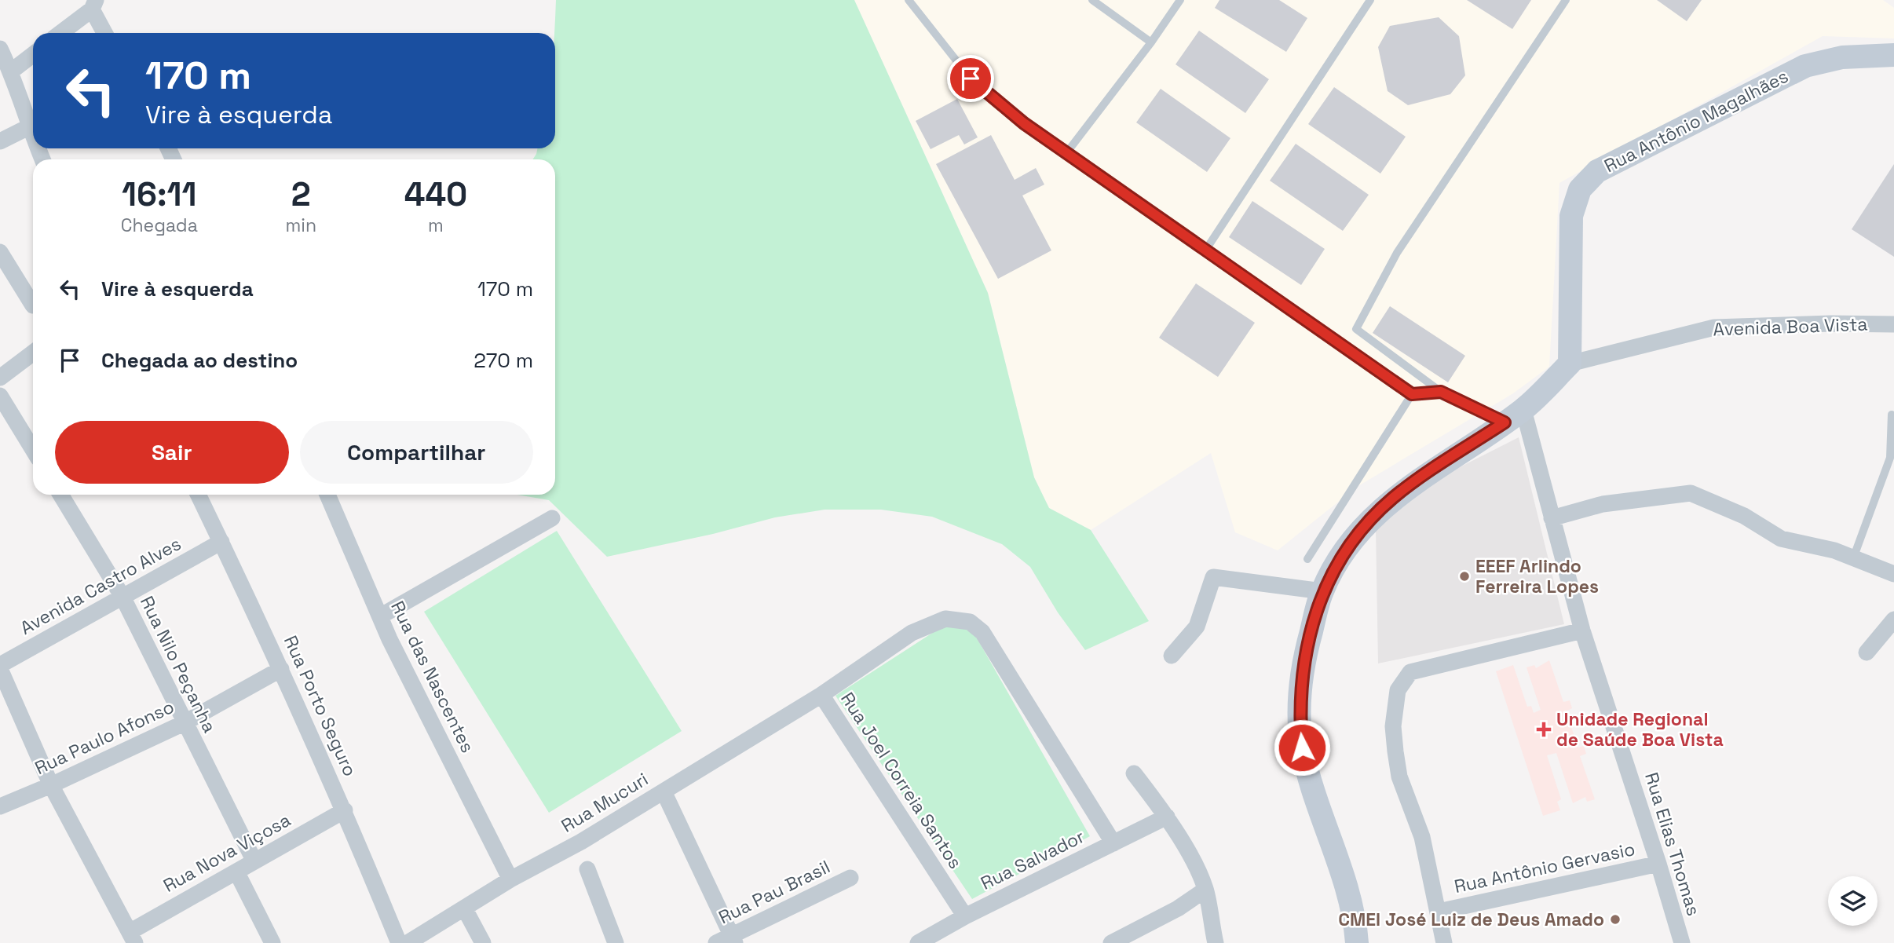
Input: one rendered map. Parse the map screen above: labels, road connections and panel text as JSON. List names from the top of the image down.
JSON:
{
  "streets": {
    "street": [
      "Rua Antônio Magalhães",
      "Avenida Boa Vista",
      "Avenida Castro Alves",
      "Rua Nilo Peçanha",
      "Rua das Nascentes",
      "Rua Porto Seguro",
      "Rua Paulo Afonso",
      "Rua Joel Correia Santos",
      "Rua Mucuri",
      "Rua Elias Thomas",
      "Rua Nova Viçosa",
      "Rua Salvador",
      "Rua Antônio Gervasio",
      "Rua Pau Brasil"
    ]
  },
  "crossings": [
    ["Rua Antônio Magalhães", "Avenida Boa Vista"],
    ["Avenida Castro Alves", "Rua Nilo Peçanha"],
    ["Avenida Castro Alves", "Rua Porto Seguro"],
    ["Rua Nilo Peçanha", "Rua Paulo Afonso"],
    ["Rua Nilo Peçanha", "Rua Nova Viçosa"],
    ["Rua das Nascentes", "Rua Mucuri"],
    ["Rua Porto Seguro", "Rua Paulo Afonso"],
    ["Rua Porto Seguro", "Rua Nova Viçosa"],
    ["Rua Joel Correia Santos", "Rua Mucuri"],
    ["Rua Joel Correia Santos", "Rua Salvador"],
    ["Rua Mucuri", "Rua Salvador"],
    ["Rua Elias Thomas", "Rua Antônio Gervasio"]
  ],
  "places": {
    "other": ["EEEF Arlindo Ferreira Lopes", "CMEI José Luiz de Deus Amado"],
    "health": ["Unidade Regional de Saúde Boa Vista"]
  },
  "page": {
    "turn": ["170 m", "Vire à esquerda"],
    "eta": [
      "16:11",
      "Chegada",
      "2",
      "min",
      "440",
      "m"
    ],
    "list": [
      {
        "name": "Vire à esquerda",
        "value": "170 m"
      },
      {
        "name": "Chegada ao destino",
        "value": "270 m"
      }
    ],
    "buttons": ["Sair", "Compartilhar"]
  }
}
